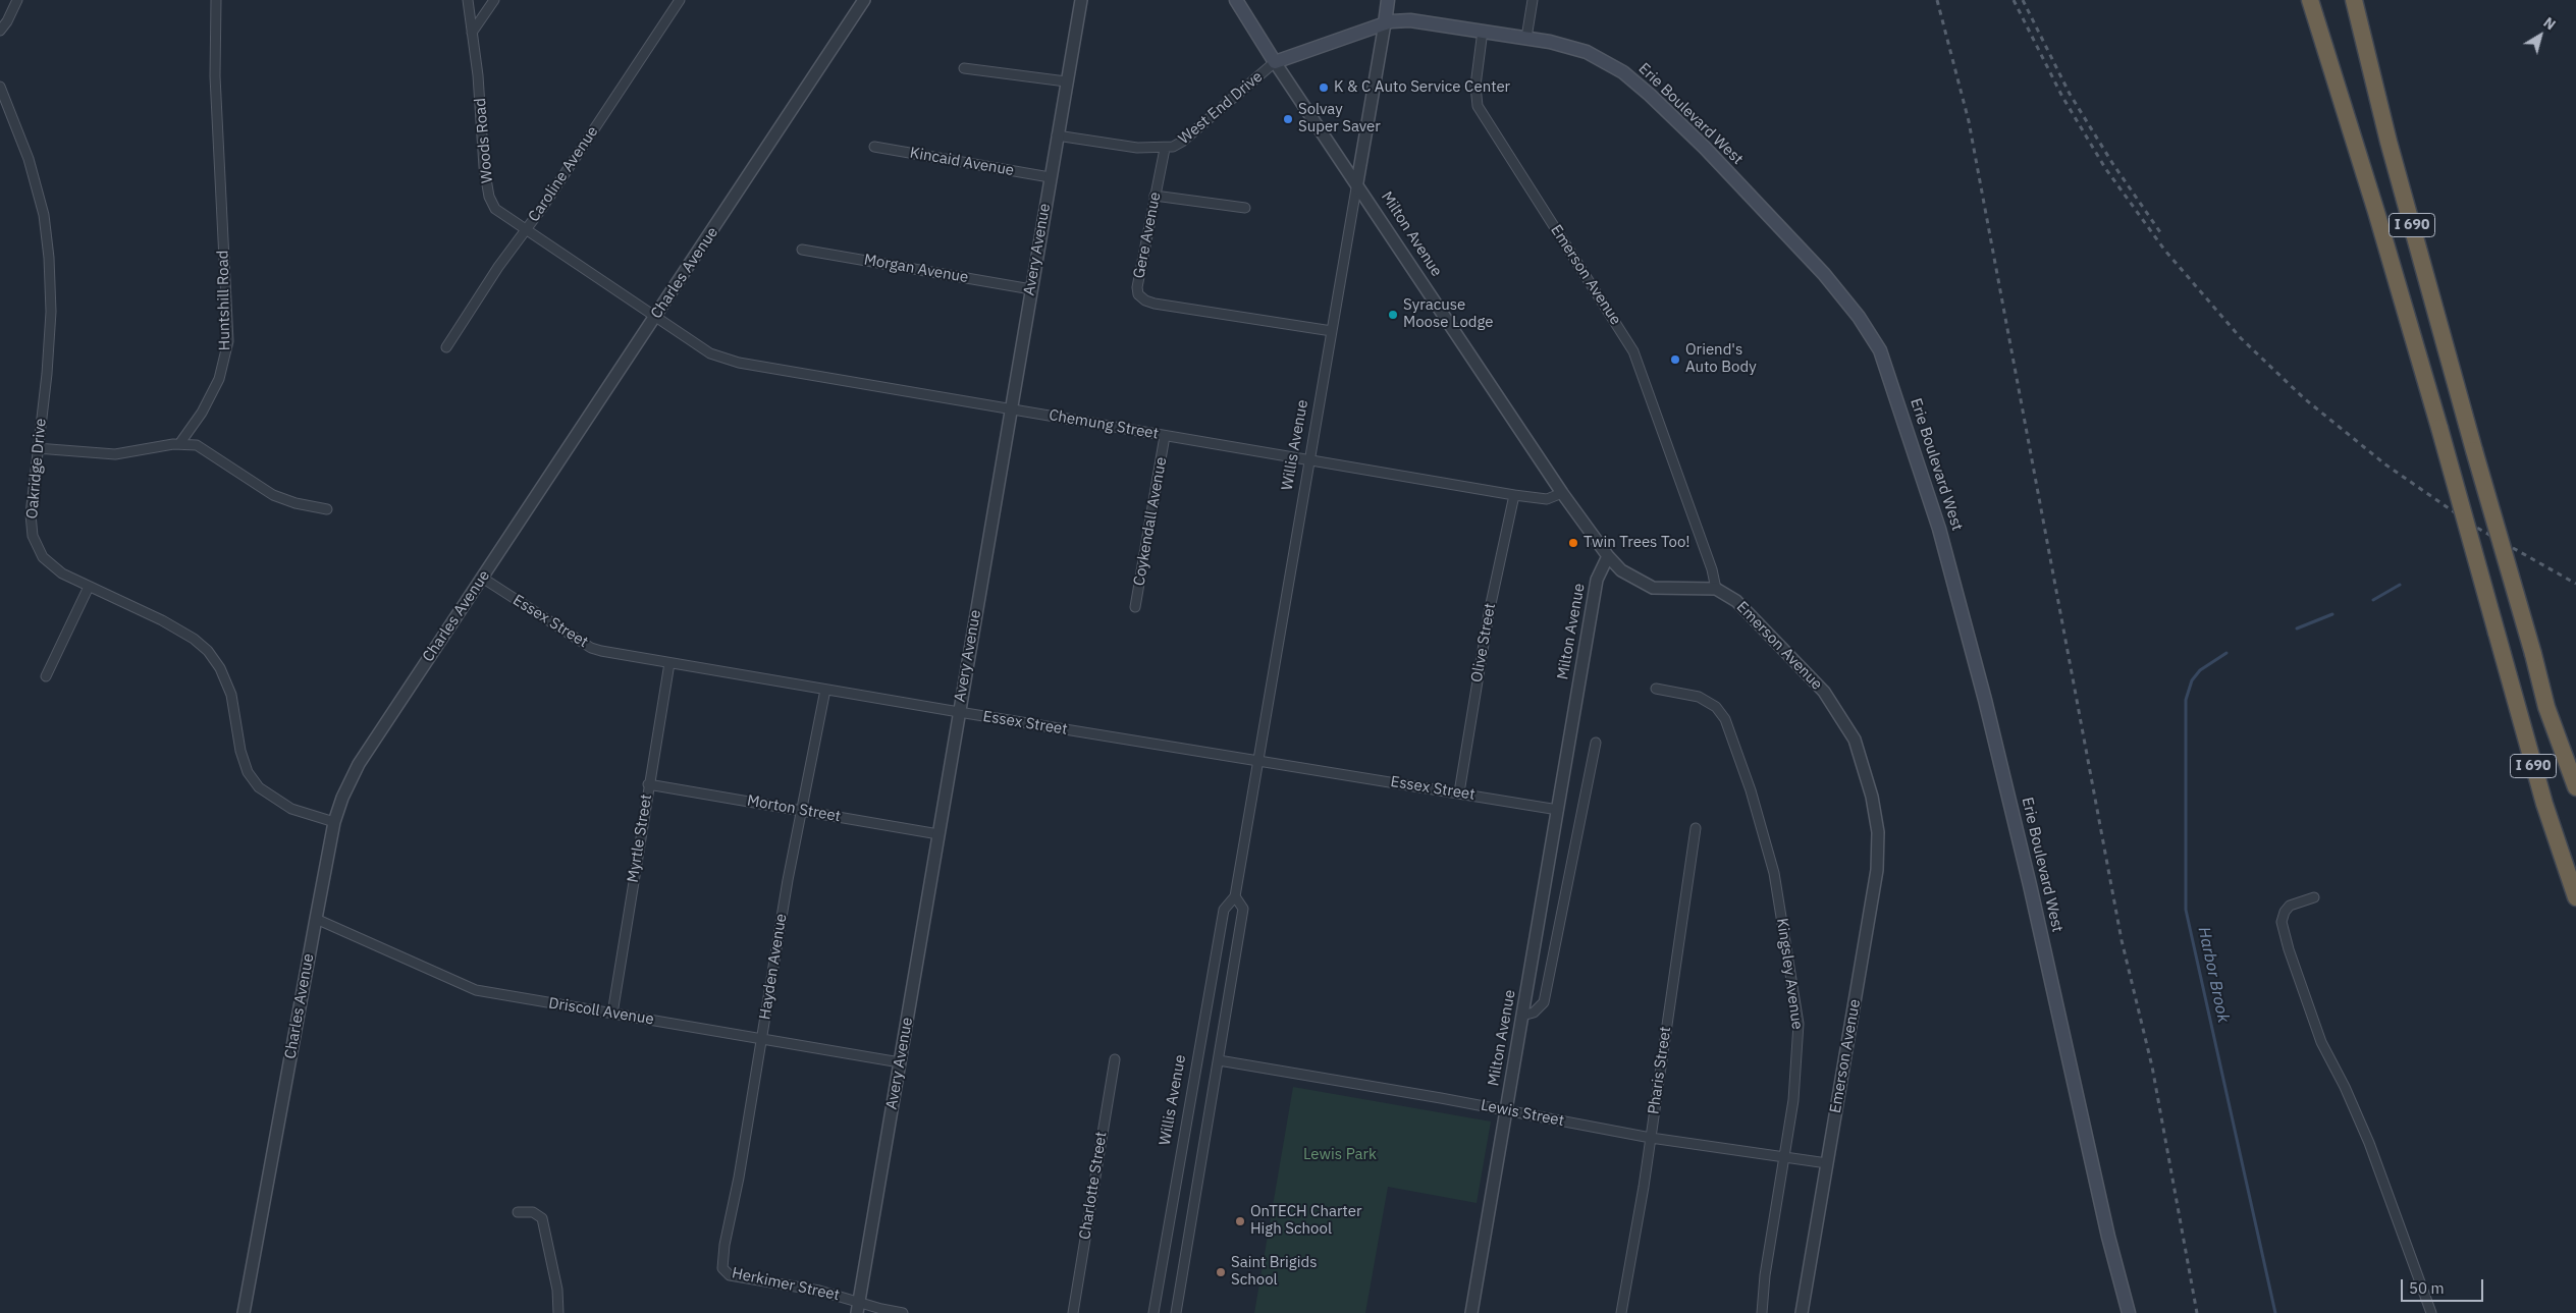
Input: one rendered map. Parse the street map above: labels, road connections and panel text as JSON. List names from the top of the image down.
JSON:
{
  "streets": {
    "highway": ["I 690"],
    "main road": ["Erie Boulevard West", "Milton Avenue", "Willis Avenue"],
    "street": [
      "West End Drive",
      "Woods Road",
      "Kincaid Avenue",
      "Caroline Avenue",
      "Gere Avenue",
      "Avery Avenue",
      "Morgan Avenue",
      "Charles Avenue",
      "Emerson Avenue",
      "Huntshill Road",
      "Chemung Street",
      "Oakridge Drive",
      "Coykendall Avenue",
      "Essex Street",
      "Olive Street",
      "Morton Street",
      "Myrtle Street",
      "Hayden Avenue",
      "Kingsley Avenue",
      "Driscoll Avenue",
      "Pharis Street",
      "Lewis Street",
      "Charlotte Street",
      "Herkimer Street"
    ]
  },
  "crossings": [
    ["West End Drive", "Erie Boulevard West"],
    ["West End Drive", "Milton Avenue"],
    ["West End Drive", "Gere Avenue"],
    ["Erie Boulevard West", "Milton Avenue"],
    ["Erie Boulevard West", "Emerson Avenue"],
    ["Erie Boulevard West", "Willis Avenue"],
    ["Woods Road", "Caroline Avenue"],
    ["Woods Road", "Charles Avenue"],
    ["Woods Road", "Chemung Street"],
    ["Kincaid Avenue", "Avery Avenue"],
    ["Milton Avenue", "Chemung Street"],
    ["Milton Avenue", "Willis Avenue"],
    ["Milton Avenue", "Essex Street"],
    ["Milton Avenue", "Lewis Street"],
    ["Gere Avenue", "Willis Avenue"],
    ["Avery Avenue", "Morgan Avenue"],
    ["Avery Avenue", "Chemung Street"],
    ["Avery Avenue", "Essex Street"],
    ["Avery Avenue", "Morton Street"],
    ["Avery Avenue", "Driscoll Avenue"],
    ["Avery Avenue", "Herkimer Street"],
    ["Charles Avenue", "Chemung Street"],
    ["Charles Avenue", "Oakridge Drive"],
    ["Charles Avenue", "Essex Street"],
    ["Charles Avenue", "Driscoll Avenue"],
    ["Emerson Avenue", "Lewis Street"],
    ["Chemung Street", "Willis Avenue"],
    ["Chemung Street", "Coykendall Avenue"],
    ["Chemung Street", "Olive Street"],
    ["Willis Avenue", "Essex Street"],
    ["Willis Avenue", "Lewis Street"],
    ["Essex Street", "Olive Street"],
    ["Essex Street", "Myrtle Street"],
    ["Essex Street", "Hayden Avenue"],
    ["Morton Street", "Myrtle Street"],
    ["Morton Street", "Hayden Avenue"],
    ["Myrtle Street", "Driscoll Avenue"],
    ["Hayden Avenue", "Driscoll Avenue"],
    ["Hayden Avenue", "Herkimer Street"],
    ["Kingsley Avenue", "Lewis Street"],
    ["Pharis Street", "Lewis Street"]
  ],
  "water": ["Harbor Brook"],
  "parks": ["Lewis Park"],
  "places": [
    "K & C Auto Service Center",
    "Solvay Super Saver",
    "Syracuse Moose Lodge",
    "Oriend's Auto Body",
    "Twin Trees Too!",
    "OnTECH Charter High School",
    "Saint Brigids School"
  ],
  "scale_bar": "50 m",
  "north": "top right"
}
